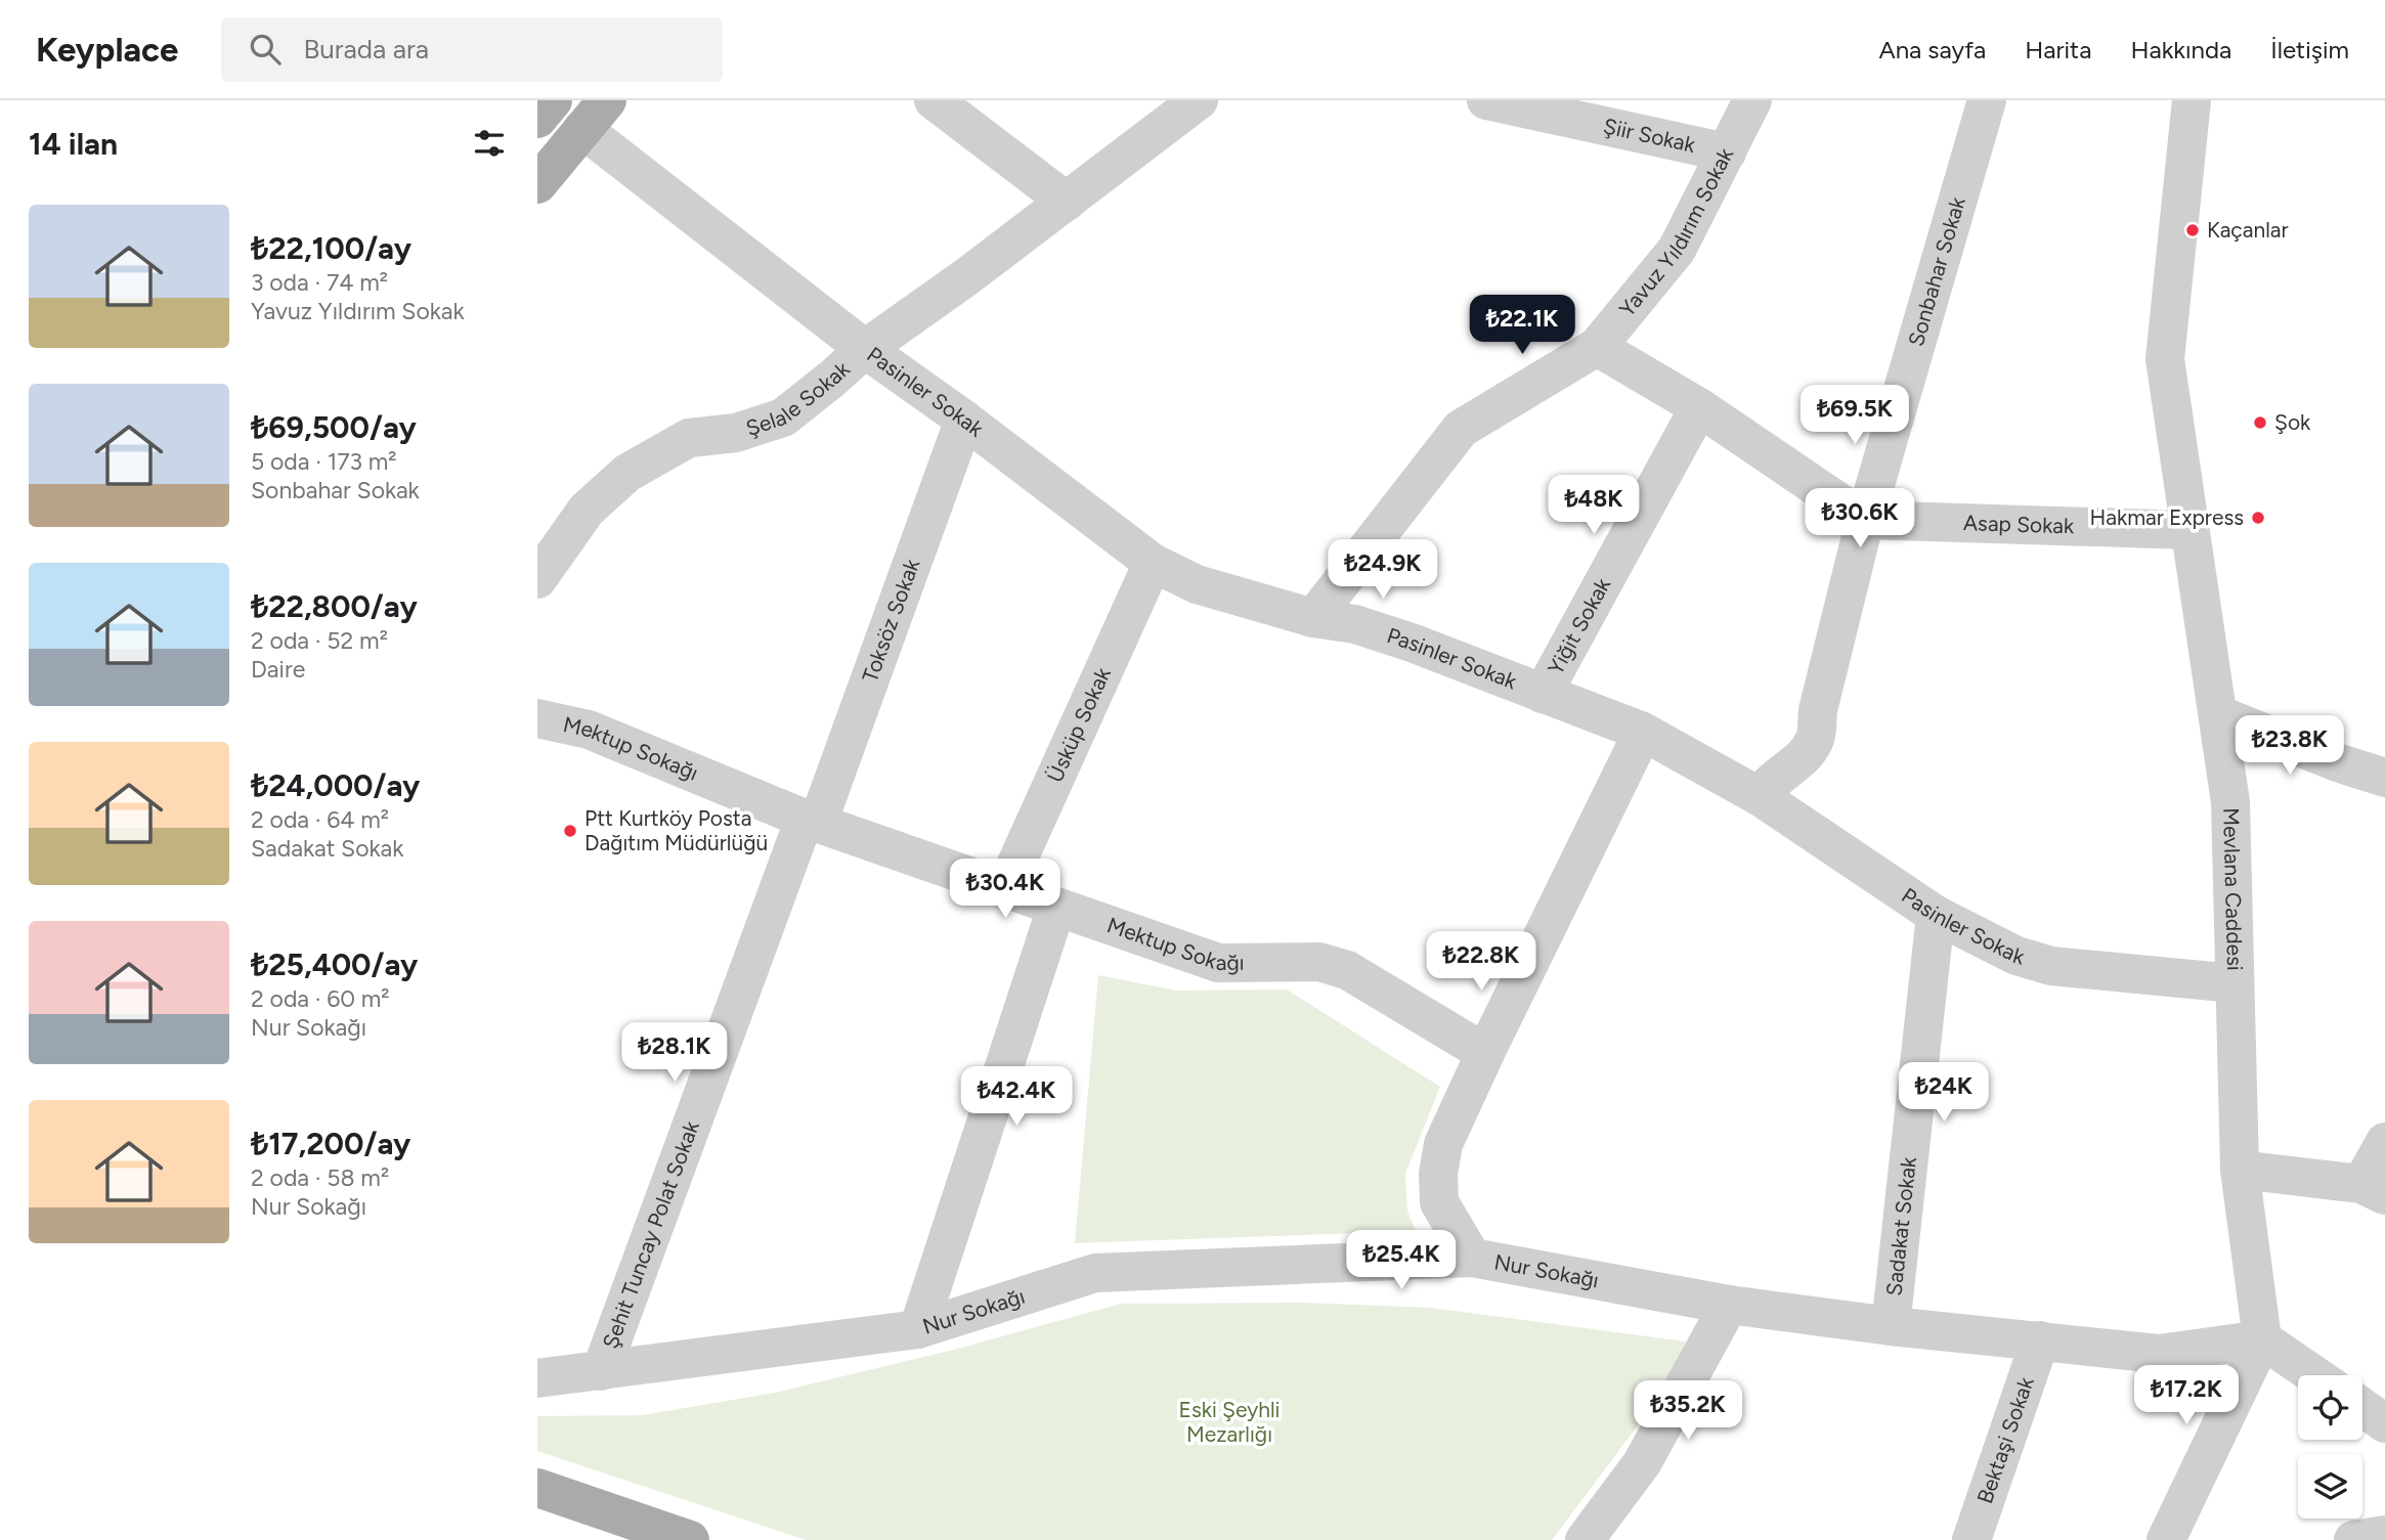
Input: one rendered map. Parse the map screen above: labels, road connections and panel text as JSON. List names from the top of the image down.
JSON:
{
  "streets": {
    "street": [
      "Şiir Sokak",
      "Yavuz Yıldırım Sokak",
      "Sonbahar Sokak",
      "Pasinler Sokak",
      "Şelale Sokak",
      "Asap Sokak",
      "Toksöz Sokak",
      "Yiğit Sokak",
      "Üsküp Sokak",
      "Mektup Sokağı",
      "Mevlana Caddesi",
      "Sadakat Sokak",
      "Şehit Tuncay Polat Sokak",
      "Nur Sokağı",
      "Bektaşi Sokak"
    ]
  },
  "crossings": [
    ["Şiir Sokak", "Yavuz Yıldırım Sokak"],
    ["Yavuz Yıldırım Sokak", "Pasinler Sokak"],
    ["Sonbahar Sokak", "Pasinler Sokak"],
    ["Sonbahar Sokak", "Asap Sokak"],
    ["Pasinler Sokak", "Şelale Sokak"],
    ["Pasinler Sokak", "Toksöz Sokak"],
    ["Pasinler Sokak", "Yiğit Sokak"],
    ["Pasinler Sokak", "Üsküp Sokak"],
    ["Pasinler Sokak", "Mevlana Caddesi"],
    ["Pasinler Sokak", "Sadakat Sokak"],
    ["Asap Sokak", "Mevlana Caddesi"],
    ["Toksöz Sokak", "Mektup Sokağı"],
    ["Toksöz Sokak", "Şehit Tuncay Polat Sokak"],
    ["Üsküp Sokak", "Mektup Sokağı"],
    ["Mektup Sokağı", "Şehit Tuncay Polat Sokak"],
    ["Mevlana Caddesi", "Nur Sokağı"],
    ["Sadakat Sokak", "Nur Sokağı"],
    ["Şehit Tuncay Polat Sokak", "Nur Sokağı"],
    ["Nur Sokağı", "Bektaşi Sokak"]
  ],
  "parks": ["Eski Şeyhli Mezarlığı"],
  "places": [
    "Kaçanlar",
    "Şok",
    "Hakmar Express",
    "Ptt Kurtköy Posta Dağıtım Müdürlüğü"
  ],
  "page": {
    "header": "Keyplace",
    "search": "Burada ara",
    "nav": [
      "Ana sayfa",
      "Harita",
      "Hakkında",
      "İletişim"
    ],
    "heading": "14 ilan",
    "list": [
      {
        "name": "₺22,100/ay",
        "note": "3 oda · 74 m² · Yavuz Yıldırım Sokak"
      },
      {
        "name": "₺69,500/ay",
        "note": "5 oda · 173 m² · Sonbahar Sokak"
      },
      {
        "name": "₺22,800/ay",
        "note": "2 oda · 52 m² · Daire"
      },
      {
        "name": "₺24,000/ay",
        "note": "2 oda · 64 m² · Sadakat Sokak"
      },
      {
        "name": "₺25,400/ay",
        "note": "2 oda · 60 m² · Nur Sokağı"
      },
      {
        "name": "₺17,200/ay",
        "note": "2 oda · 58 m² · Nur Sokağı"
      }
    ],
    "price": [
      "₺22.1K",
      "₺69.5K",
      "₺48K",
      "₺30.6K",
      "₺24.9K",
      "₺23.8K",
      "₺30.4K",
      "₺22.8K",
      "₺28.1K",
      "₺24K",
      "₺42.4K",
      "₺25.4K",
      "₺17.2K",
      "₺35.2K"
    ]
  }
}
